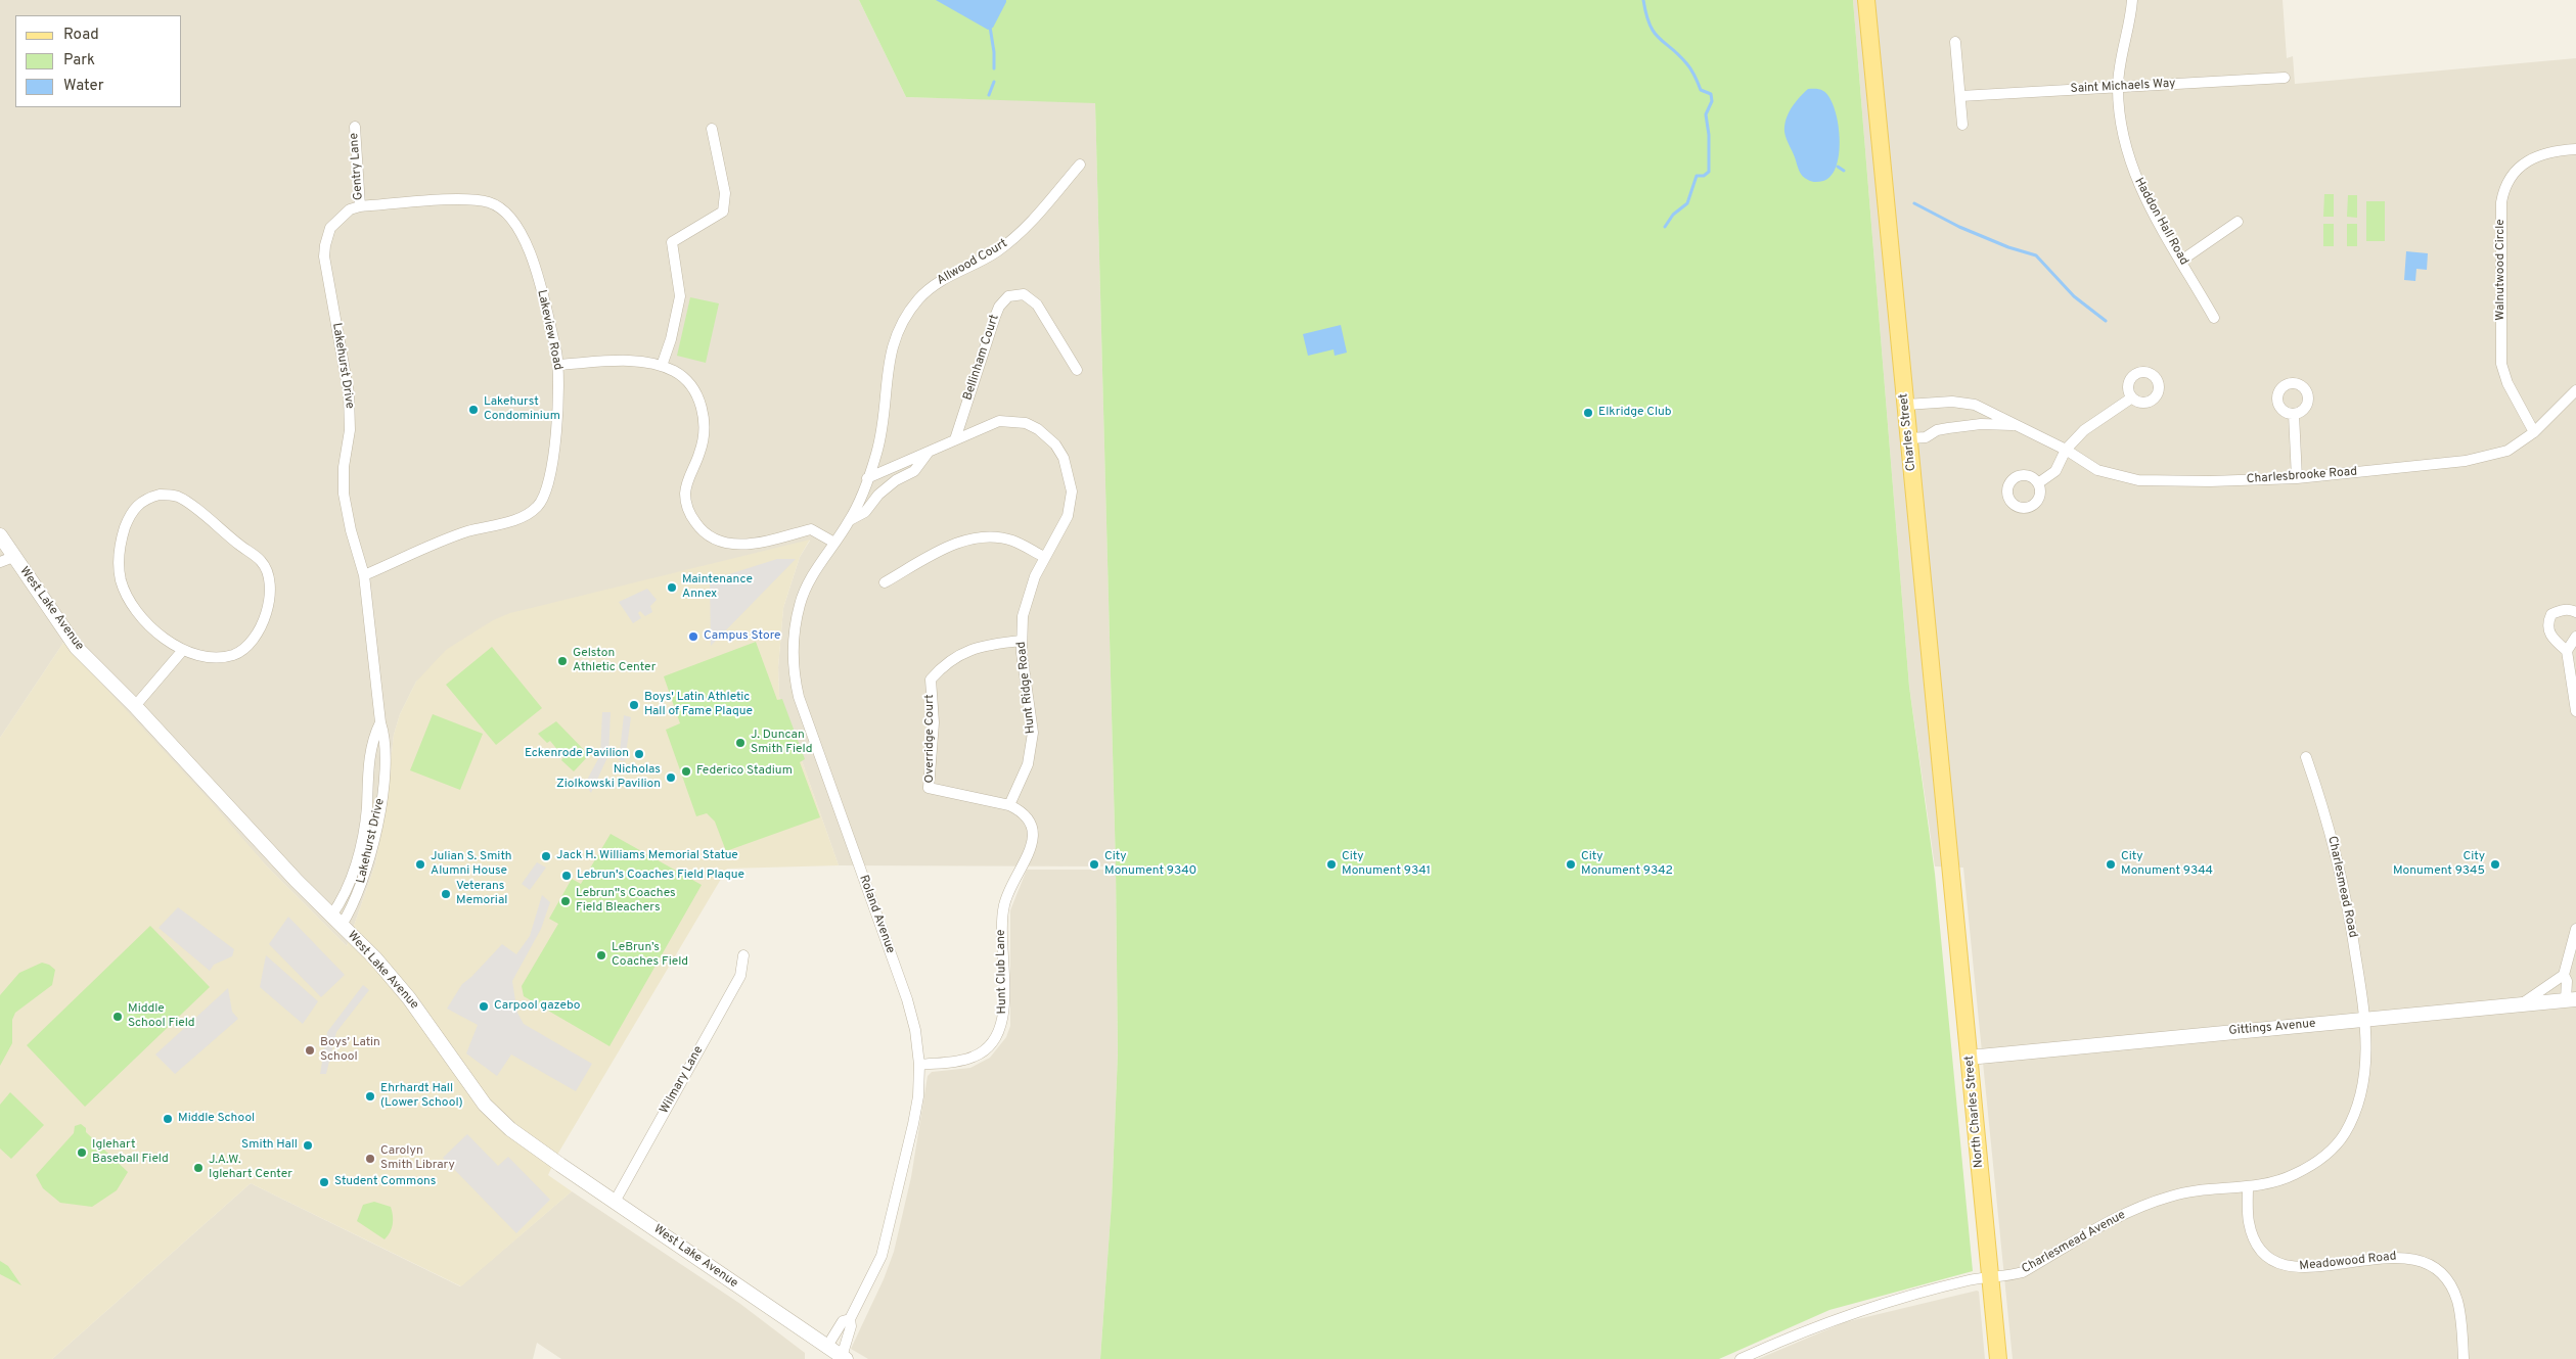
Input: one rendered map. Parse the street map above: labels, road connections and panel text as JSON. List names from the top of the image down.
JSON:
{
  "streets": {
    "main road": ["Charles Street", "North Charles Street"],
    "street": [
      "Saint Michaels Way",
      "Gentry Lane",
      "Haddon Hall Road",
      "Allwood Court",
      "Walnutwood Circle",
      "Lakeview Road",
      "Bellinham Court",
      "Lakehurst Drive",
      "Charlesbrooke Road",
      "West Lake Avenue",
      "Hunt Ridge Road",
      "Overridge Court",
      "Charlesmead Road",
      "Roland Avenue",
      "Hunt Club Lane",
      "Gittings Avenue",
      "Wilmary Lane",
      "Charlesmead Avenue",
      "Meadowood Road"
    ]
  },
  "crossings": [
    ["Saint Michaels Way", "Haddon Hall Road"],
    ["Gentry Lane", "Lakeview Road"],
    ["Gentry Lane", "Lakehurst Drive"],
    ["Allwood Court", "Hunt Ridge Road"],
    ["Allwood Court", "Roland Avenue"],
    ["Walnutwood Circle", "Charlesbrooke Road"],
    ["Lakeview Road", "Lakehurst Drive"],
    ["Bellinham Court", "Hunt Ridge Road"],
    ["Lakehurst Drive", "West Lake Avenue"],
    ["Charles Street", "Charlesbrooke Road"],
    ["Charles Street", "North Charles Street"],
    ["West Lake Avenue", "Roland Avenue"],
    ["West Lake Avenue", "Wilmary Lane"],
    ["Hunt Ridge Road", "Overridge Court"],
    ["Hunt Ridge Road", "Roland Avenue"],
    ["Overridge Court", "Hunt Club Lane"],
    ["Charlesmead Road", "Gittings Avenue"],
    ["Charlesmead Road", "Charlesmead Avenue"],
    ["Roland Avenue", "Hunt Club Lane"],
    ["Gittings Avenue", "North Charles Street"],
    ["Gittings Avenue", "Charlesmead Avenue"],
    ["North Charles Street", "Charlesmead Avenue"],
    ["Charlesmead Avenue", "Meadowood Road"]
  ],
  "places": [
    "Lakehurst Condominium",
    "Elkridge Club",
    "Maintenance Annex",
    "Campus Store",
    "Gelston Athletic Center",
    "Boys' Latin Athletic Hall of Fame Plaque",
    "J. Duncan Smith Field",
    "Eckenrode Pavilion",
    "Federico Stadium",
    "Nicholas Ziolkowski Pavilion",
    "Jack H. Williams Memorial Statue",
    "Julian S. Smith Alumni House",
    "City Monument 9340",
    "City Monument 9341",
    "City Monument 9342",
    "City Monument 9344",
    "City Monument 9345",
    "Lebrun's Coaches Field Plaque",
    "Veterans Memorial",
    "Lebrun''s Coaches Field Bleachers",
    "LeBrun’s Coaches Field",
    "Carpool gazebo",
    "Middle School Field",
    "Boys’ Latin School",
    "Ehrhardt Hall (Lower School)",
    "Middle School",
    "Smith Hall",
    "Iglehart Baseball Field",
    "Carolyn Smith Library",
    "J.A.W. Iglehart Center",
    "Student Commons"
  ],
  "legend": ["Road", "Park", "Water"]
}
